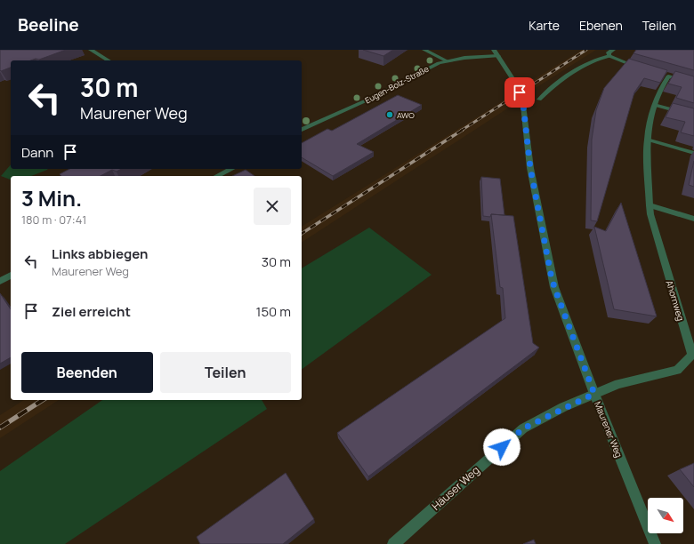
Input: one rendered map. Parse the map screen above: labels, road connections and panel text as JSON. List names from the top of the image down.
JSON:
{
  "streets": {
    "street": [
      "Eugen-Bolz-Straße",
      "Ahornweg",
      "Maurener Weg",
      "Häuser Weg"
    ]
  },
  "crossings": [
    ["Eugen-Bolz-Straße", "Maurener Weg"],
    ["Ahornweg", "Maurener Weg"],
    ["Ahornweg", "Häuser Weg"],
    ["Maurener Weg", "Häuser Weg"]
  ],
  "places": ["AWO"],
  "north": "bottom right",
  "page": {
    "header": "Beeline",
    "nav": ["Karte", "Ebenen", "Teilen"],
    "turn": ["30 m", "Maurener Weg"],
    "then": "Dann",
    "heading": ["3 Min.", "180 m · 07:41"],
    "list": [
      {
        "name": "Links abbiegen",
        "note": "Maurener Weg",
        "value": "30 m"
      },
      {
        "name": "Ziel erreicht",
        "value": "150 m"
      }
    ],
    "buttons": ["Beenden", "Teilen"]
  }
}
